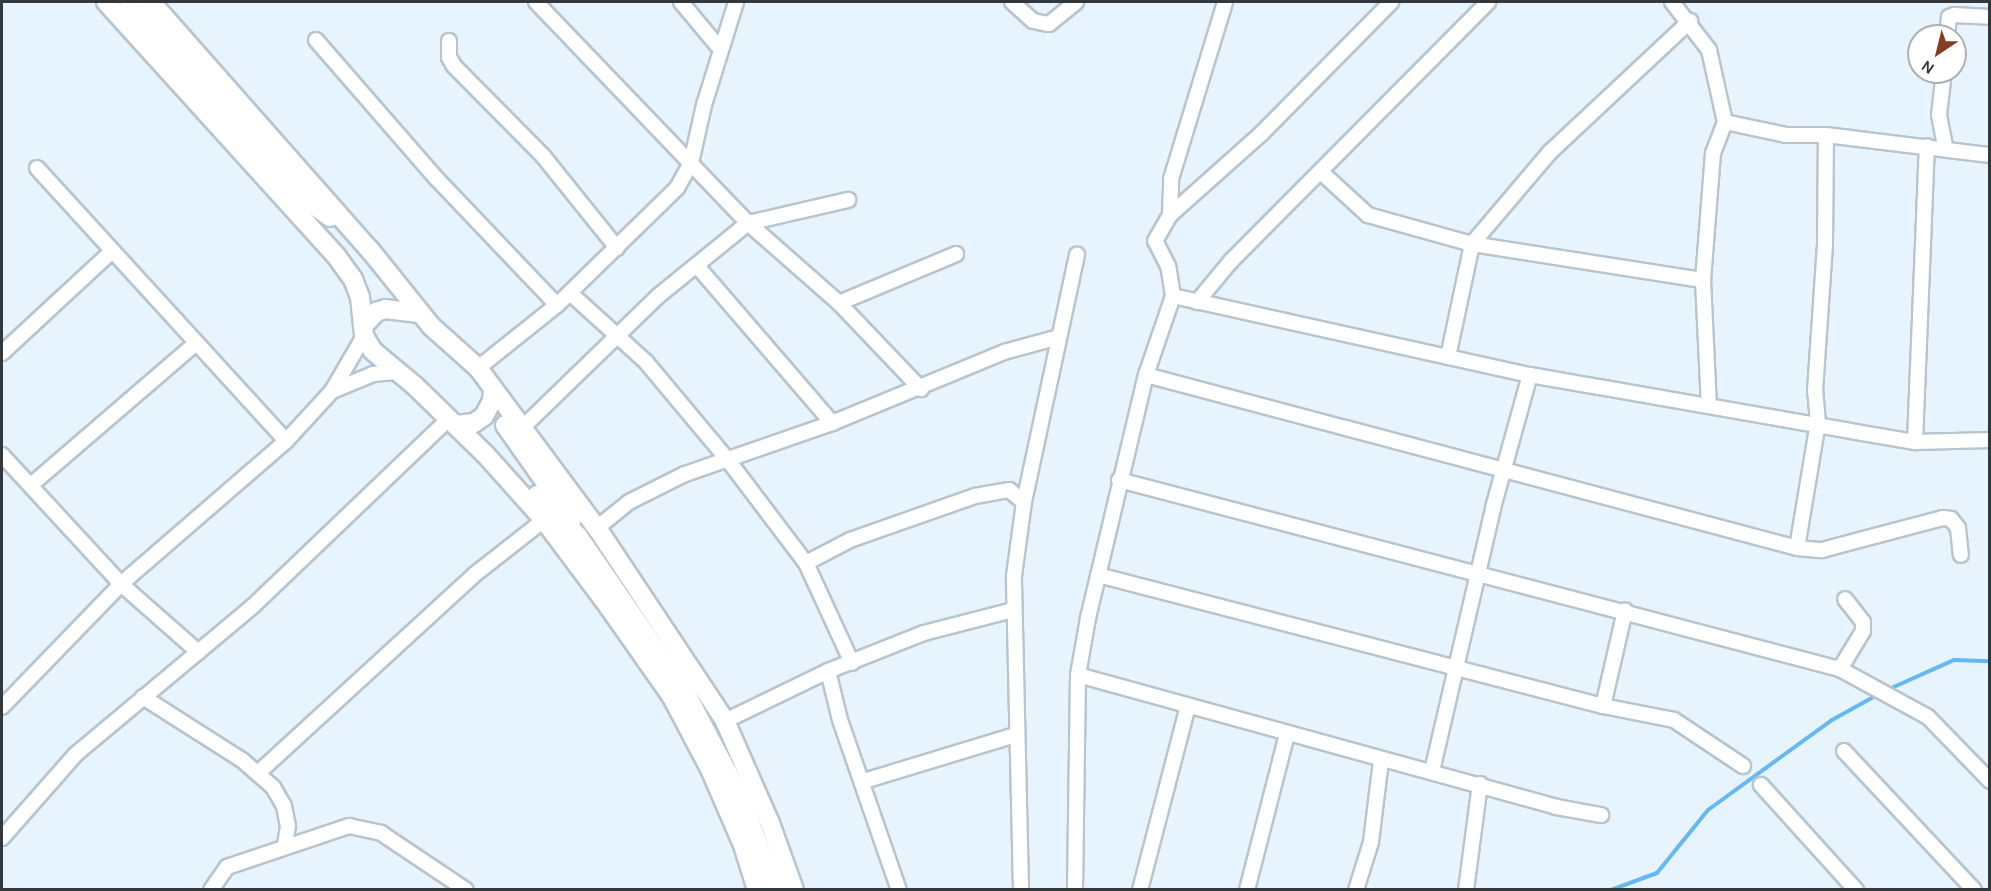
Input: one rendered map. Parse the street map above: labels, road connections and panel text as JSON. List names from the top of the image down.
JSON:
{
  "north": "bottom left"
}
